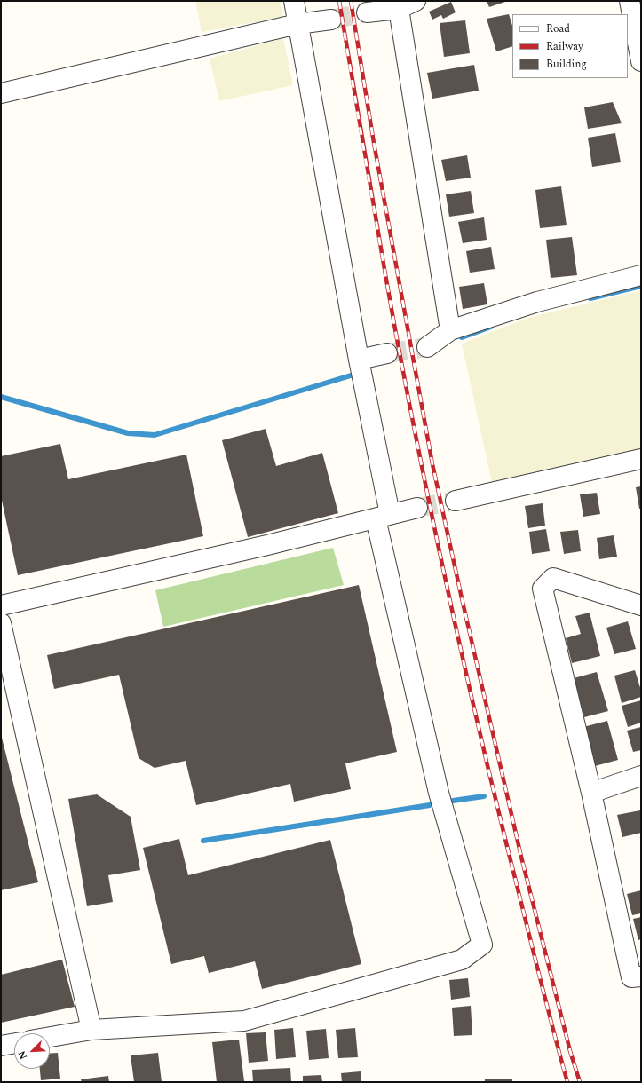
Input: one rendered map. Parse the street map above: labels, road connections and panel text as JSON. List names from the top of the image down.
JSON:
{
  "legend": ["Road", "Railway", "Building"],
  "north": "bottom left"
}
